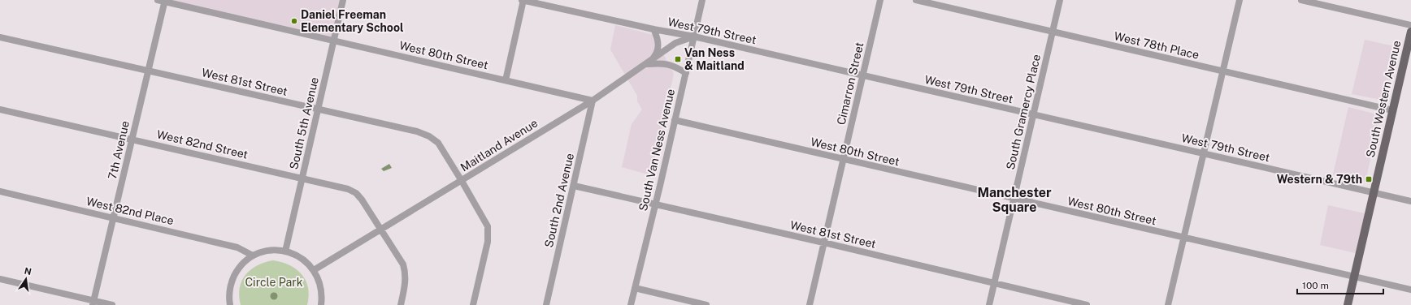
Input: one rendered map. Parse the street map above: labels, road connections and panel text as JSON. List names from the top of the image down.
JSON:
{
  "streets": {
    "main road": ["South Western Avenue"],
    "street": [
      "West 79th Street",
      "West 78th Place",
      "West 80th Street",
      "West 81st Street",
      "Cimarron Street",
      "South Gramercy Place",
      "South 5th Avenue",
      "West 82nd Street",
      "Maitland Avenue",
      "7th Avenue",
      "South Van Ness Avenue",
      "South 2nd Avenue",
      "West 82nd Place"
    ]
  },
  "crossings": [
    ["West 79th Street", "Cimarron Street"],
    ["West 79th Street", "South Western Avenue"],
    ["West 79th Street", "South Gramercy Place"],
    ["West 79th Street", "Maitland Avenue"],
    ["West 79th Street", "South Van Ness Avenue"],
    ["West 78th Place", "South Western Avenue"],
    ["West 78th Place", "South Gramercy Place"],
    ["West 80th Street", "Cimarron Street"],
    ["West 80th Street", "South Western Avenue"],
    ["West 80th Street", "South Gramercy Place"],
    ["West 80th Street", "South 5th Avenue"],
    ["West 80th Street", "Maitland Avenue"],
    ["West 80th Street", "7th Avenue"],
    ["West 80th Street", "South Van Ness Avenue"],
    ["West 80th Street", "South 2nd Avenue"],
    ["West 81st Street", "Cimarron Street"],
    ["West 81st Street", "South Gramercy Place"],
    ["West 81st Street", "South 5th Avenue"],
    ["West 81st Street", "Maitland Avenue"],
    ["West 81st Street", "7th Avenue"],
    ["West 81st Street", "South Van Ness Avenue"],
    ["West 81st Street", "South 2nd Avenue"],
    ["South 5th Avenue", "West 82nd Street"],
    ["West 82nd Street", "Maitland Avenue"],
    ["West 82nd Street", "7th Avenue"],
    ["Maitland Avenue", "South Van Ness Avenue"],
    ["Maitland Avenue", "South 2nd Avenue"],
    ["7th Avenue", "West 82nd Place"]
  ],
  "districts": ["Manchester Square"],
  "parks": ["Circle Park"],
  "places": {
    "other": ["Daniel Freeman Elementary School"],
    "transit": ["Van Ness & Maitland", "Western & 79th"]
  },
  "scale_bar": "100 m",
  "north": "top"
}
